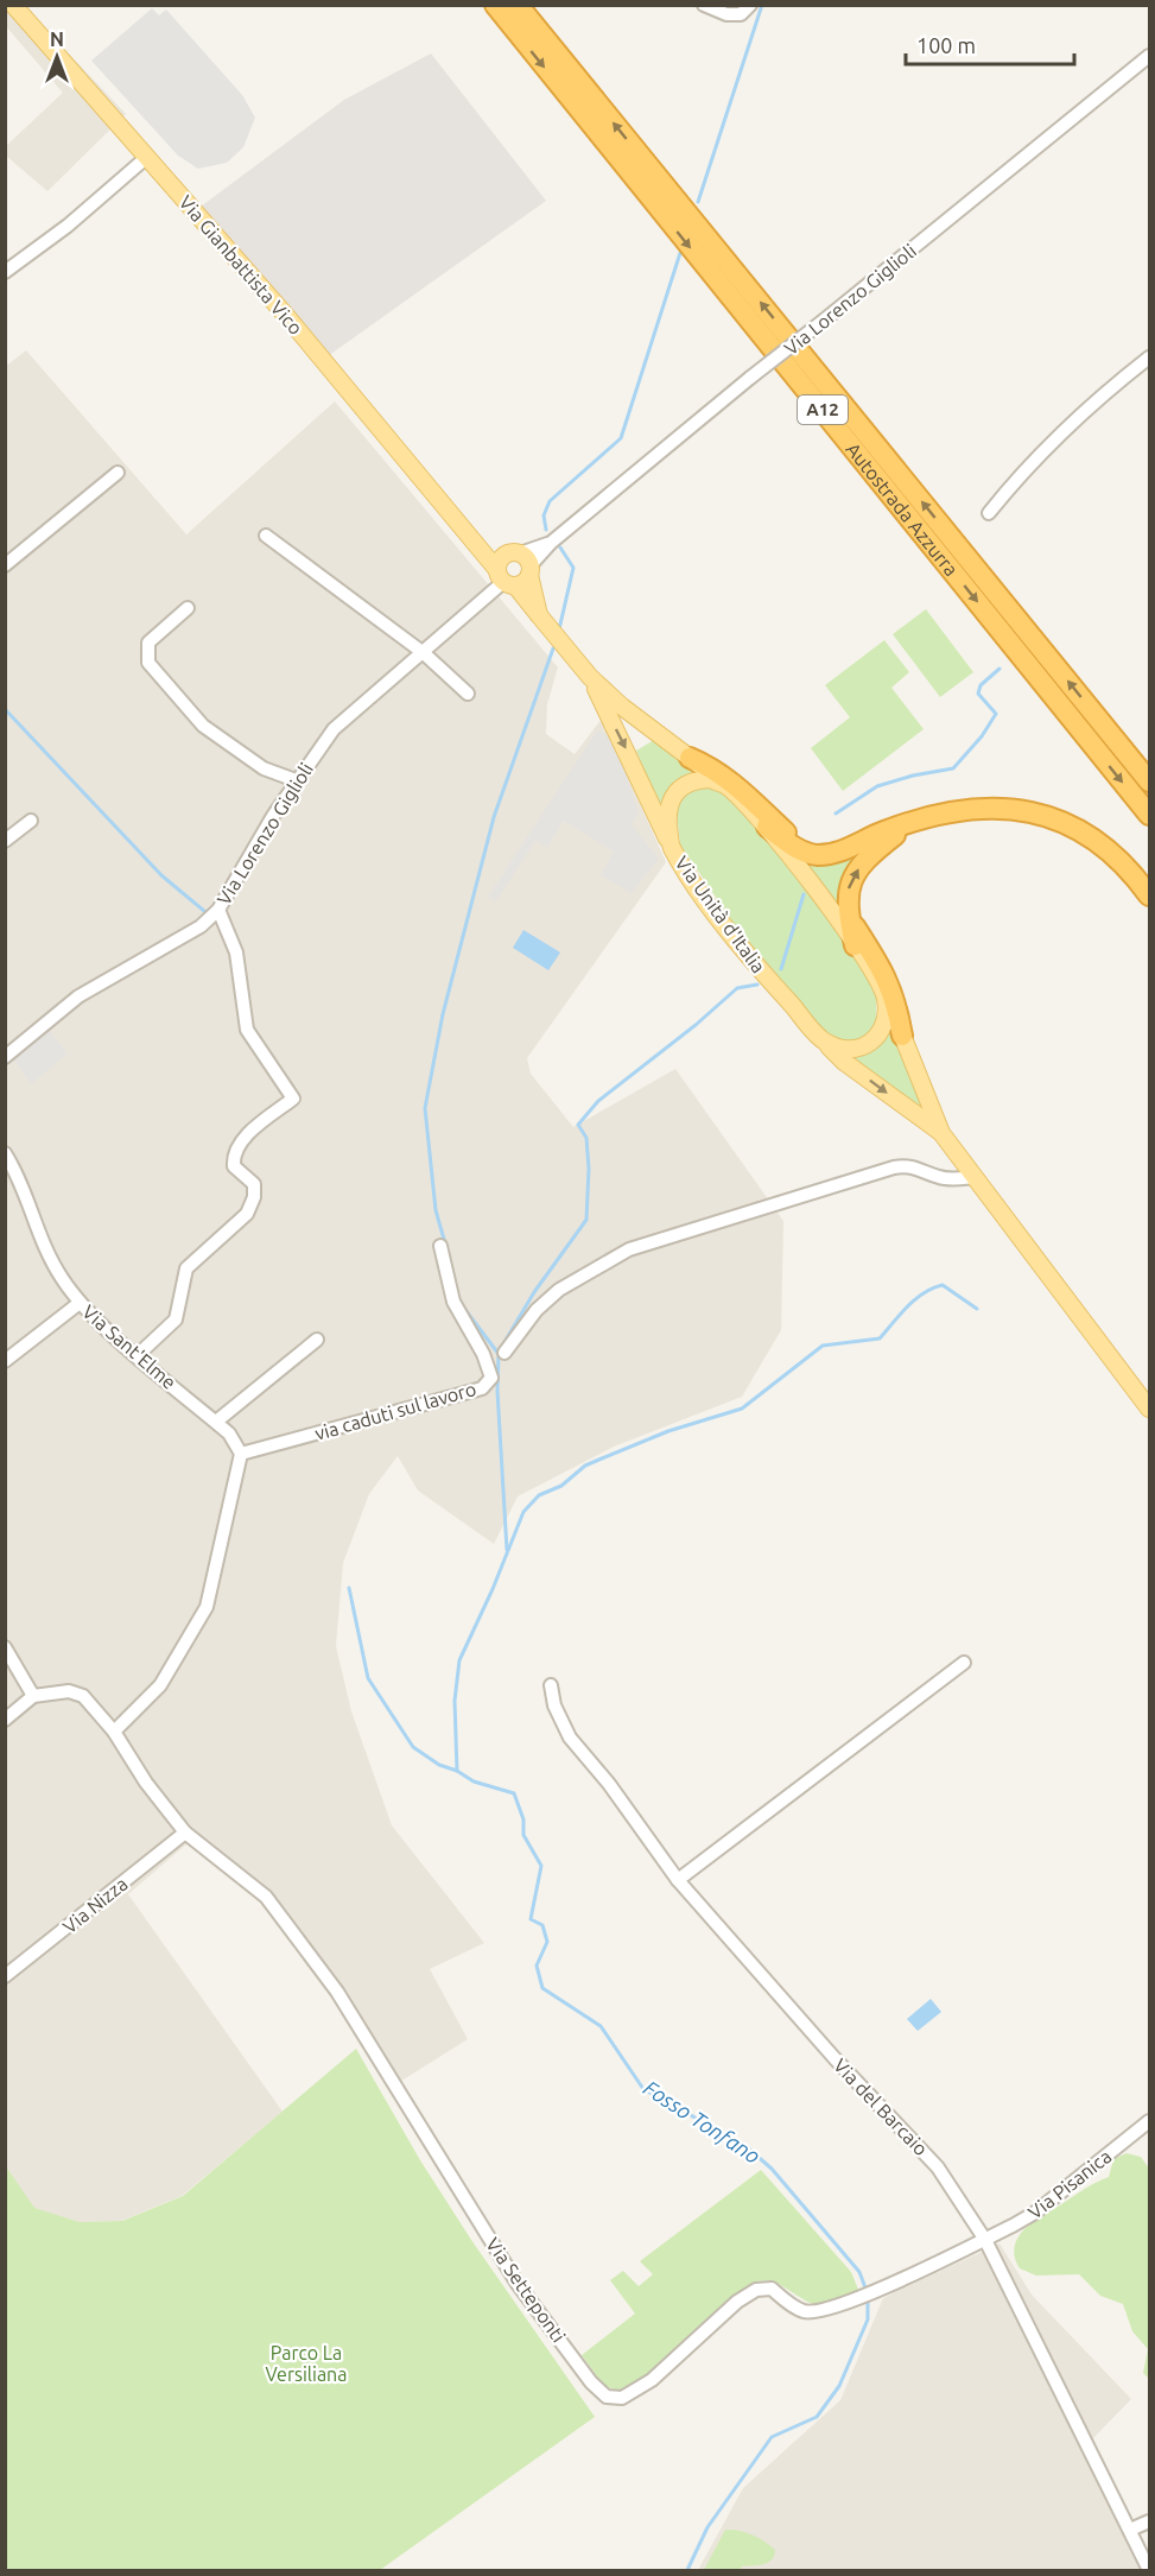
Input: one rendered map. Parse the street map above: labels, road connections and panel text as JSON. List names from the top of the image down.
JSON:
{
  "streets": {
    "highway": ["A12", "Autostrada Azzurra"],
    "main road": ["Via Gianbattista Vico", "Via Unità d'Italia"],
    "street": [
      "Via Lorenzo Giglioli",
      "Via Sant'Elme",
      "via caduti sul lavoro",
      "Via Nizza",
      "Via del Barcaio",
      "Via Pisanica",
      "Via Setteponti"
    ]
  },
  "crossings": [
    ["Via Gianbattista Vico", "Via Lorenzo Giglioli"],
    ["Via Sant'Elme", "via caduti sul lavoro"],
    ["Via Nizza", "Via Setteponti"],
    ["Via del Barcaio", "Via Pisanica"],
    ["Via del Barcaio", "Via Setteponti"],
    ["Via Pisanica", "Via Setteponti"]
  ],
  "water": ["Fosso Tonfano"],
  "parks": ["Parco La Versiliana"],
  "scale_bar": "100 m",
  "north": "top"
}
